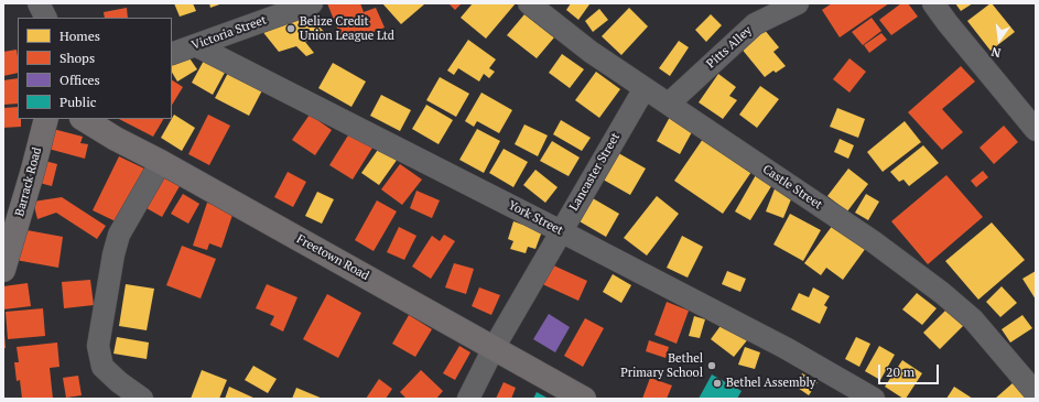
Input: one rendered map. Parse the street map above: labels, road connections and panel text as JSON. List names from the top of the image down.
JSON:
{
  "streets": {
    "main road": ["Barrack Road", "Freetown Road"],
    "street": [
      "Victoria Street",
      "Pitts Alley",
      "Lancaster Street",
      "Castle Street",
      "York Street"
    ]
  },
  "crossings": [
    ["Victoria Street", "York Street"],
    ["Pitts Alley", "Castle Street"],
    ["Lancaster Street", "Castle Street"],
    ["Lancaster Street", "York Street"],
    ["Lancaster Street", "Freetown Road"]
  ],
  "places": ["Belize Credit Union League Ltd", "Bethel Primary School", "Bethel Assembly"],
  "legend": [
    "Homes",
    "Shops",
    "Offices",
    "Public"
  ],
  "scale_bar": "20 m",
  "north": "bottom"
}
